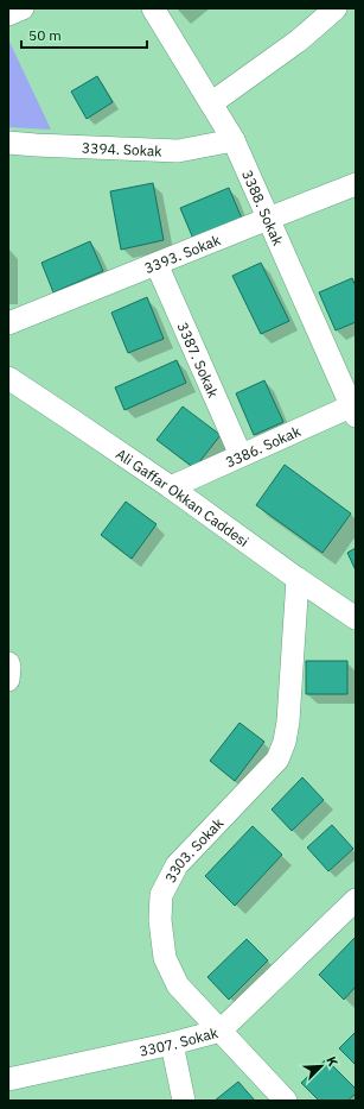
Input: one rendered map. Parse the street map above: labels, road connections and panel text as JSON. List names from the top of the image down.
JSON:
{
  "streets": {
    "street": [
      "3394. Sokak",
      "3388. Sokak",
      "3393. Sokak",
      "3387. Sokak",
      "3386. Sokak",
      "Ali Gaffar Okkan Caddesi",
      "3303. Sokak",
      "3307. Sokak"
    ]
  },
  "crossings": [
    ["3394. Sokak", "3388. Sokak"],
    ["3388. Sokak", "3393. Sokak"],
    ["3388. Sokak", "3386. Sokak"],
    ["3393. Sokak", "3387. Sokak"],
    ["3387. Sokak", "3386. Sokak"],
    ["3386. Sokak", "Ali Gaffar Okkan Caddesi"],
    ["Ali Gaffar Okkan Caddesi", "3303. Sokak"],
    ["3303. Sokak", "3307. Sokak"]
  ],
  "scale_bar": "50 m",
  "north": "top right"
}
